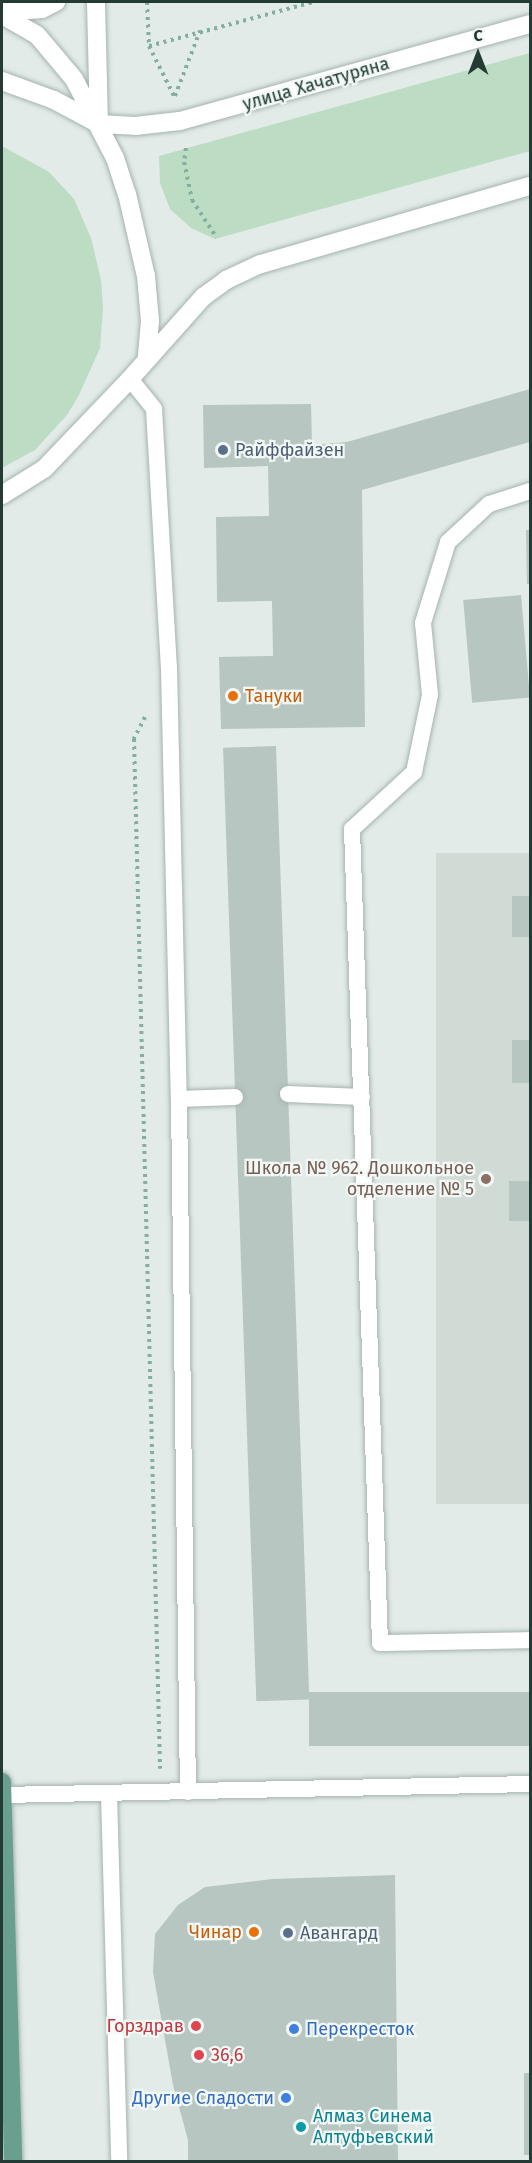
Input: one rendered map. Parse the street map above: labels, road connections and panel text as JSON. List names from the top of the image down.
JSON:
{
  "streets": {
    "main road": ["улица Хачатуряна"]
  },
  "places": [
    "Райффайзен",
    "Тануки",
    "Школа № 962. Дошкольное отделение № 5",
    "Чинар",
    "Авангард",
    "Горздрав",
    "Перекресток",
    "36,6",
    "Другие Сладости",
    "Алмаз Синема Алтуфьевский"
  ],
  "north": "top"
}
